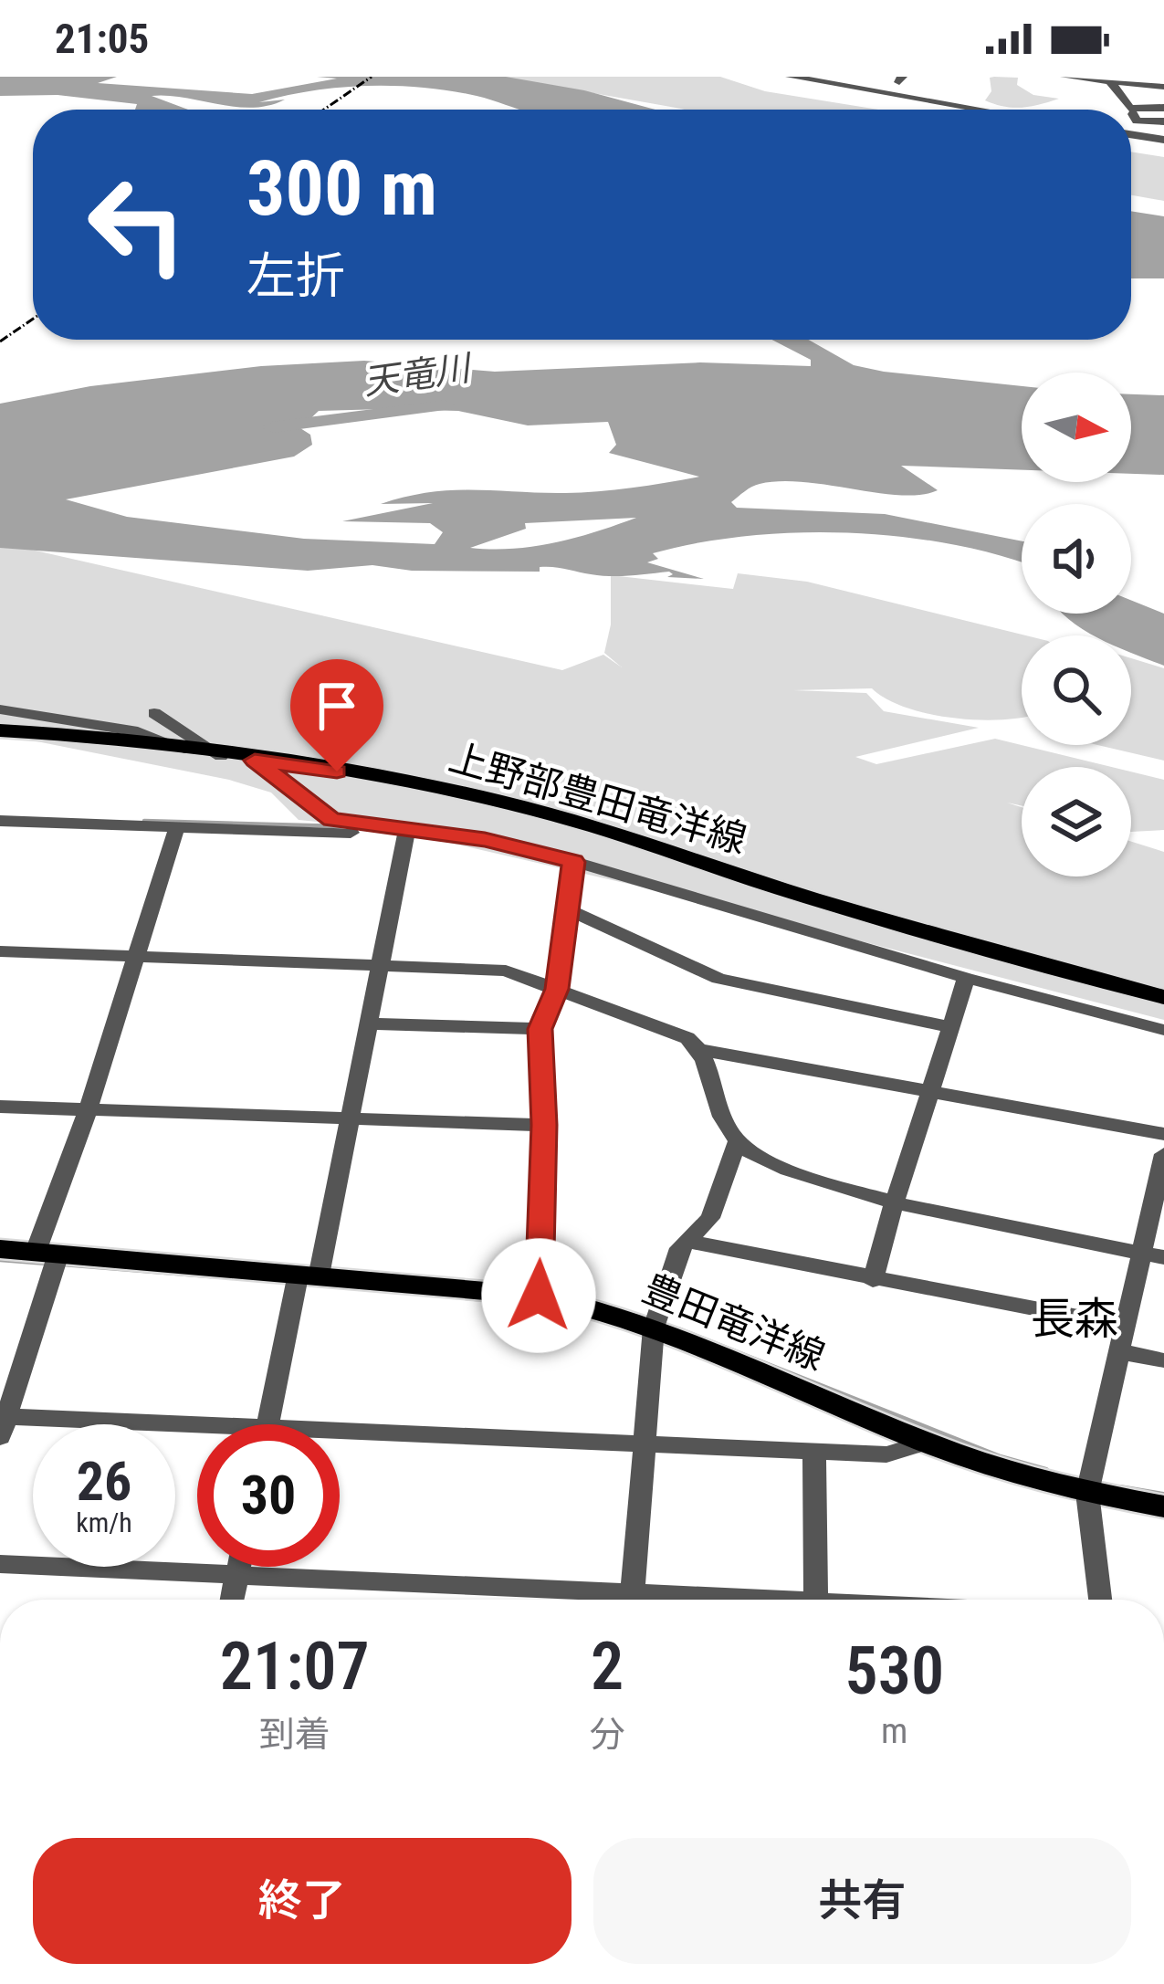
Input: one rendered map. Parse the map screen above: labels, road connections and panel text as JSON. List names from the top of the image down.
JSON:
{
  "streets": {
    "main road": ["上野部豊田竜洋線", "豊田竜洋線"]
  },
  "districts": ["長森"],
  "water": ["天竜川"],
  "north": "right",
  "page": {
    "status": "21:05",
    "turn": ["300 m", "左折"],
    "speed": "26 km/h",
    "limit": "30",
    "eta": [
      "21:07",
      "到着",
      "2",
      "分",
      "530",
      "m"
    ],
    "buttons": ["終了", "共有"]
  }
}
